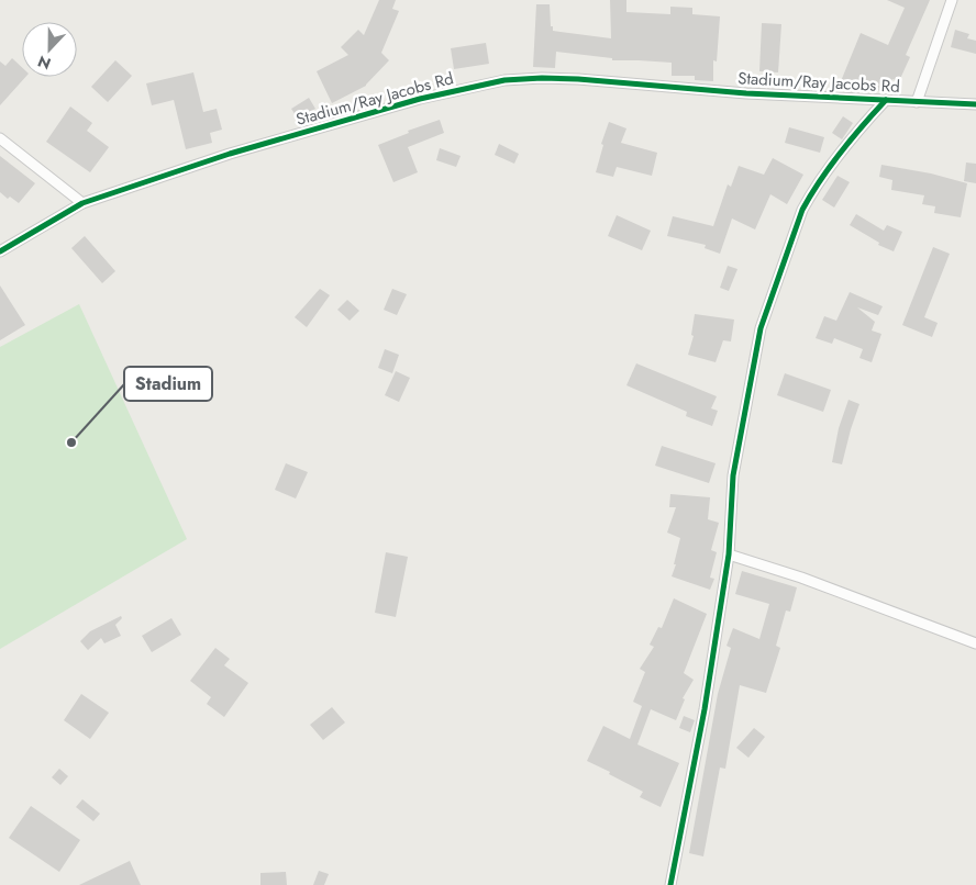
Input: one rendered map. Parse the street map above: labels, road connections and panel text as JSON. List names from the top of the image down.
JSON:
{
  "streets": {
    "street": ["Stadium/Ray Jacobs Rd"]
  },
  "places": ["Stadium"],
  "north": "bottom"
}
